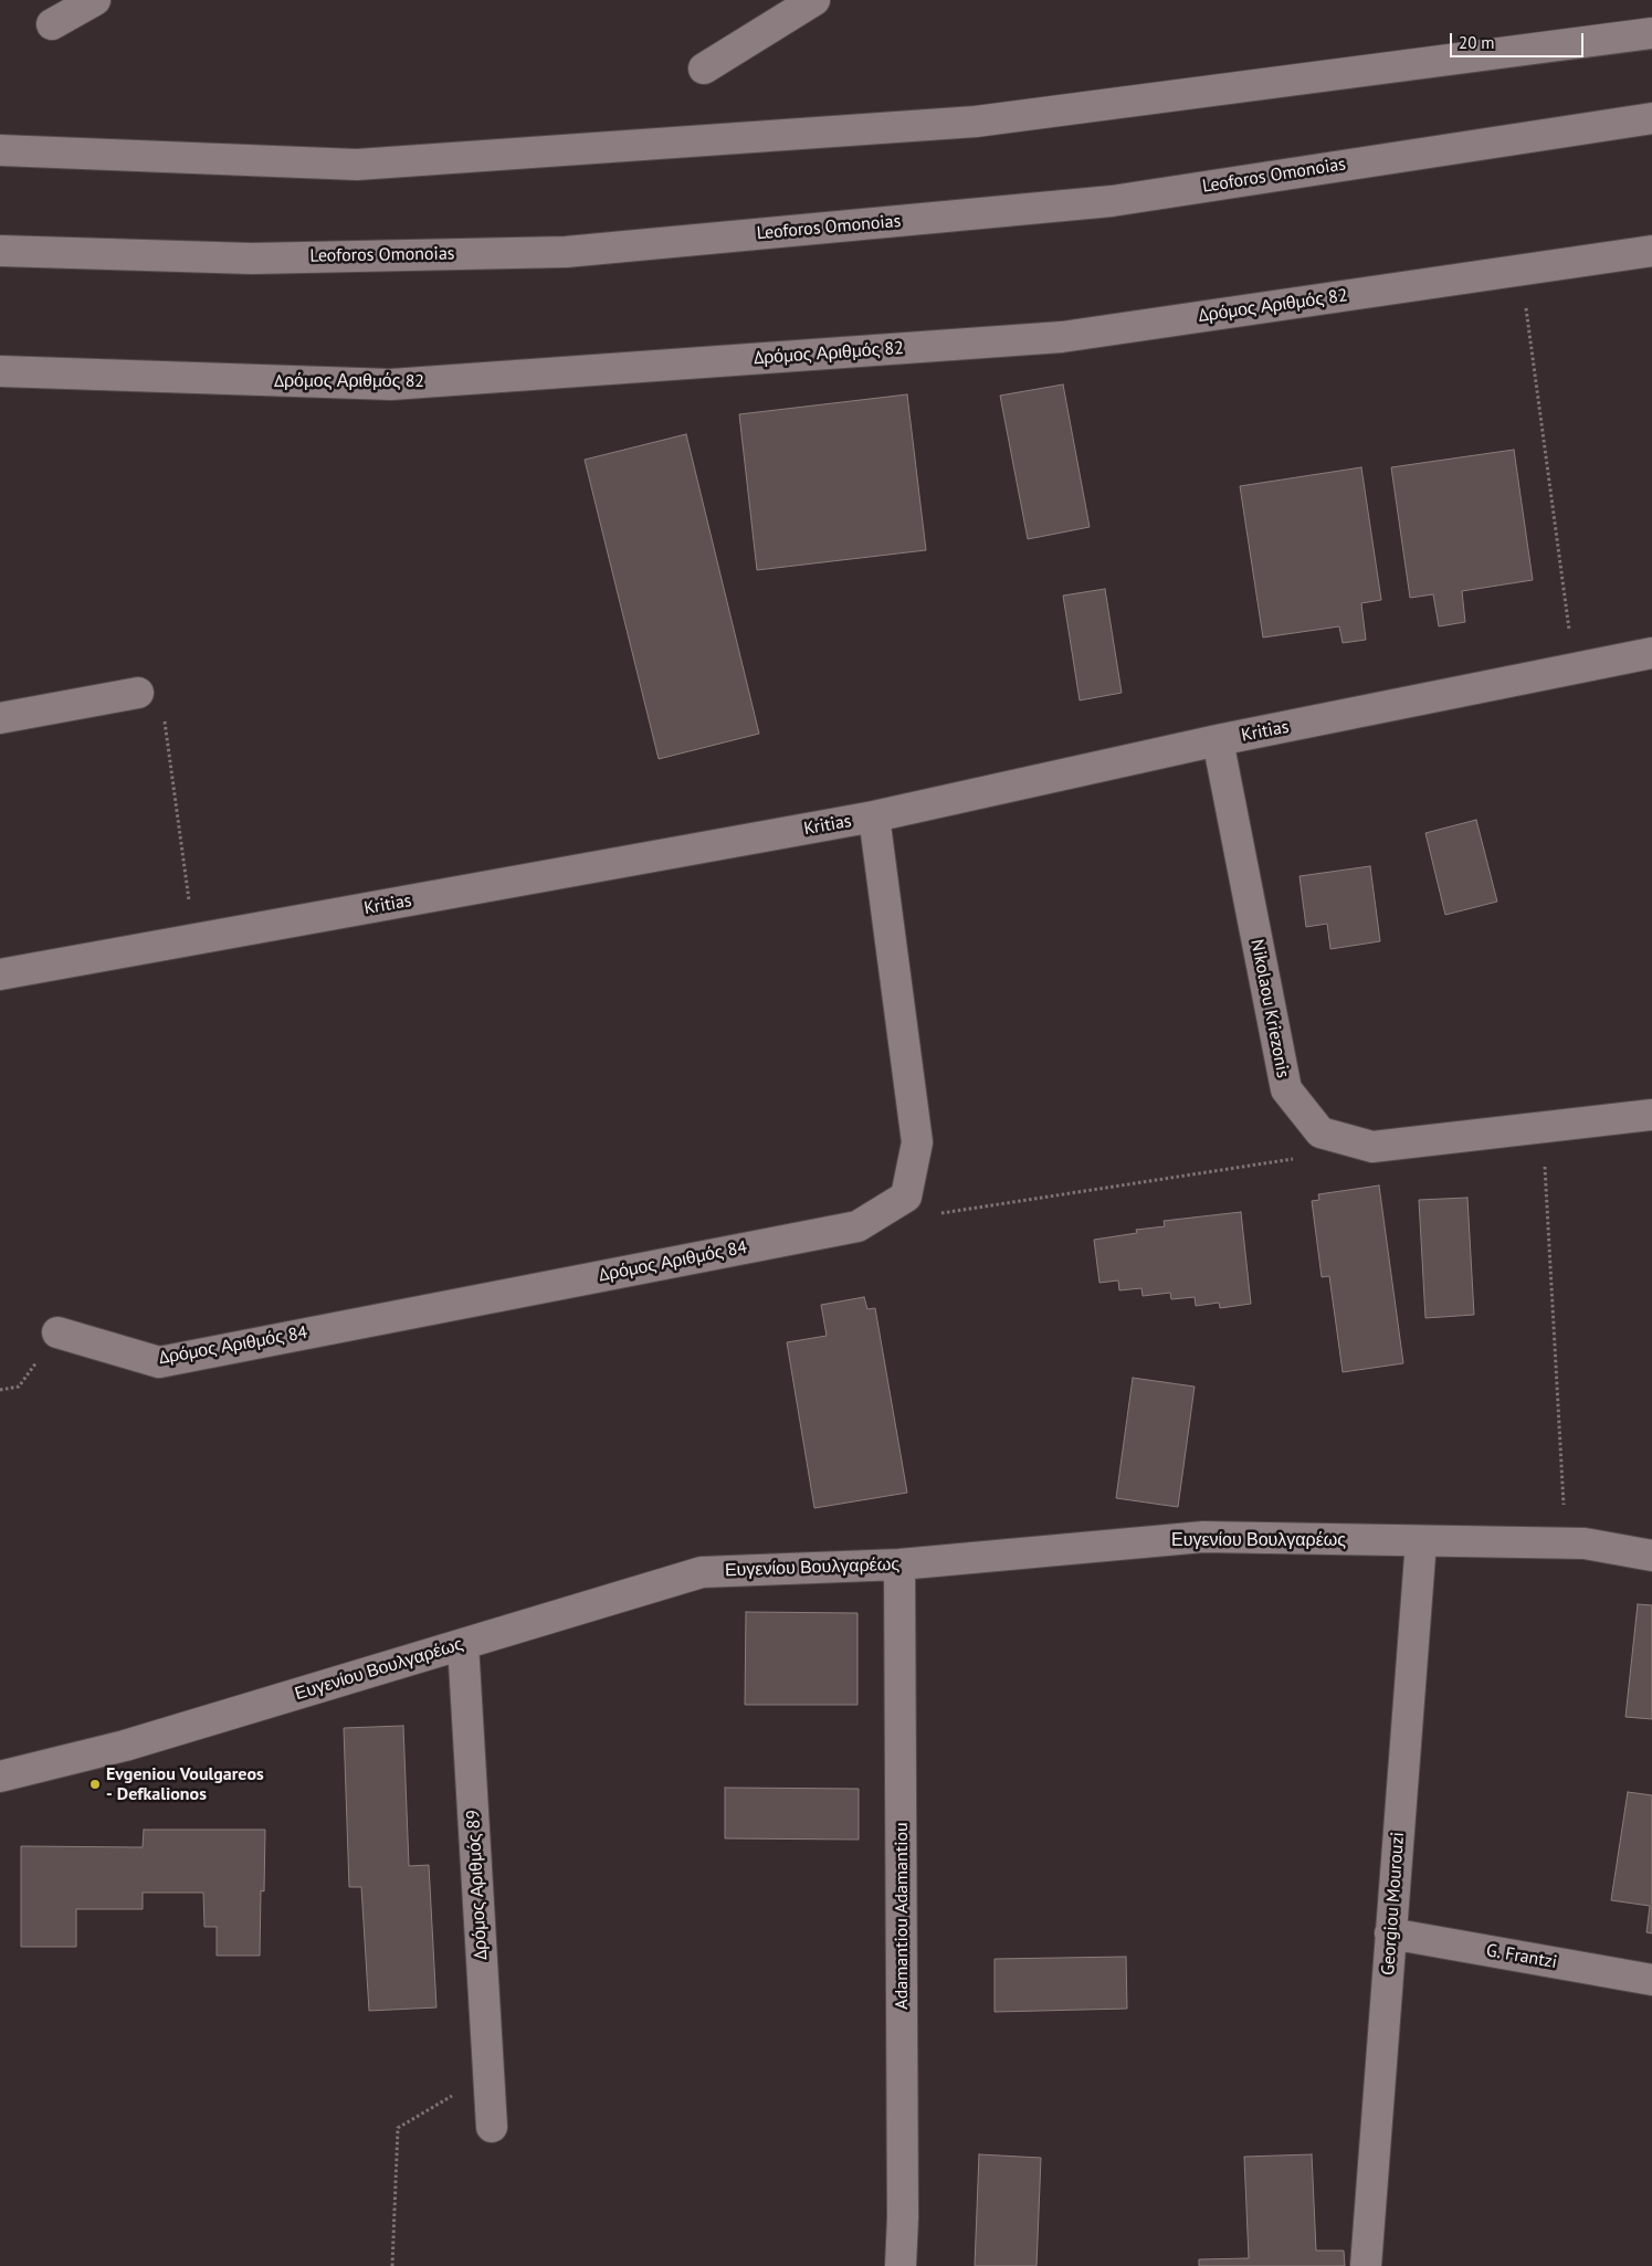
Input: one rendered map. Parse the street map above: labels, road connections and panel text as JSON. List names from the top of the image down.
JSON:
{
  "streets": {
    "street": [
      "Leoforos Omonoias",
      "Δρόμος Αριθμός 82",
      "Kritias",
      "Nikolaou Kriezonis",
      "Δρόμος Αριθμός 84",
      "Ευγενίου Βουλγαρέως",
      "Δρόμος Αριθμός 89",
      "Georgiou Mourouzi",
      "Adamantiou Adamantiou",
      "G. Frantzi"
    ]
  },
  "crossings": [
    ["Kritias", "Nikolaou Kriezonis"],
    ["Kritias", "Δρόμος Αριθμός 84"],
    ["Ευγενίου Βουλγαρέως", "Δρόμος Αριθμός 89"],
    ["Ευγενίου Βουλγαρέως", "Georgiou Mourouzi"],
    ["Ευγενίου Βουλγαρέως", "Adamantiou Adamantiou"],
    ["Georgiou Mourouzi", "G. Frantzi"]
  ],
  "places": ["Evgeniou Voulgareos - Defkalionos"],
  "scale_bar": "20 m"
}
